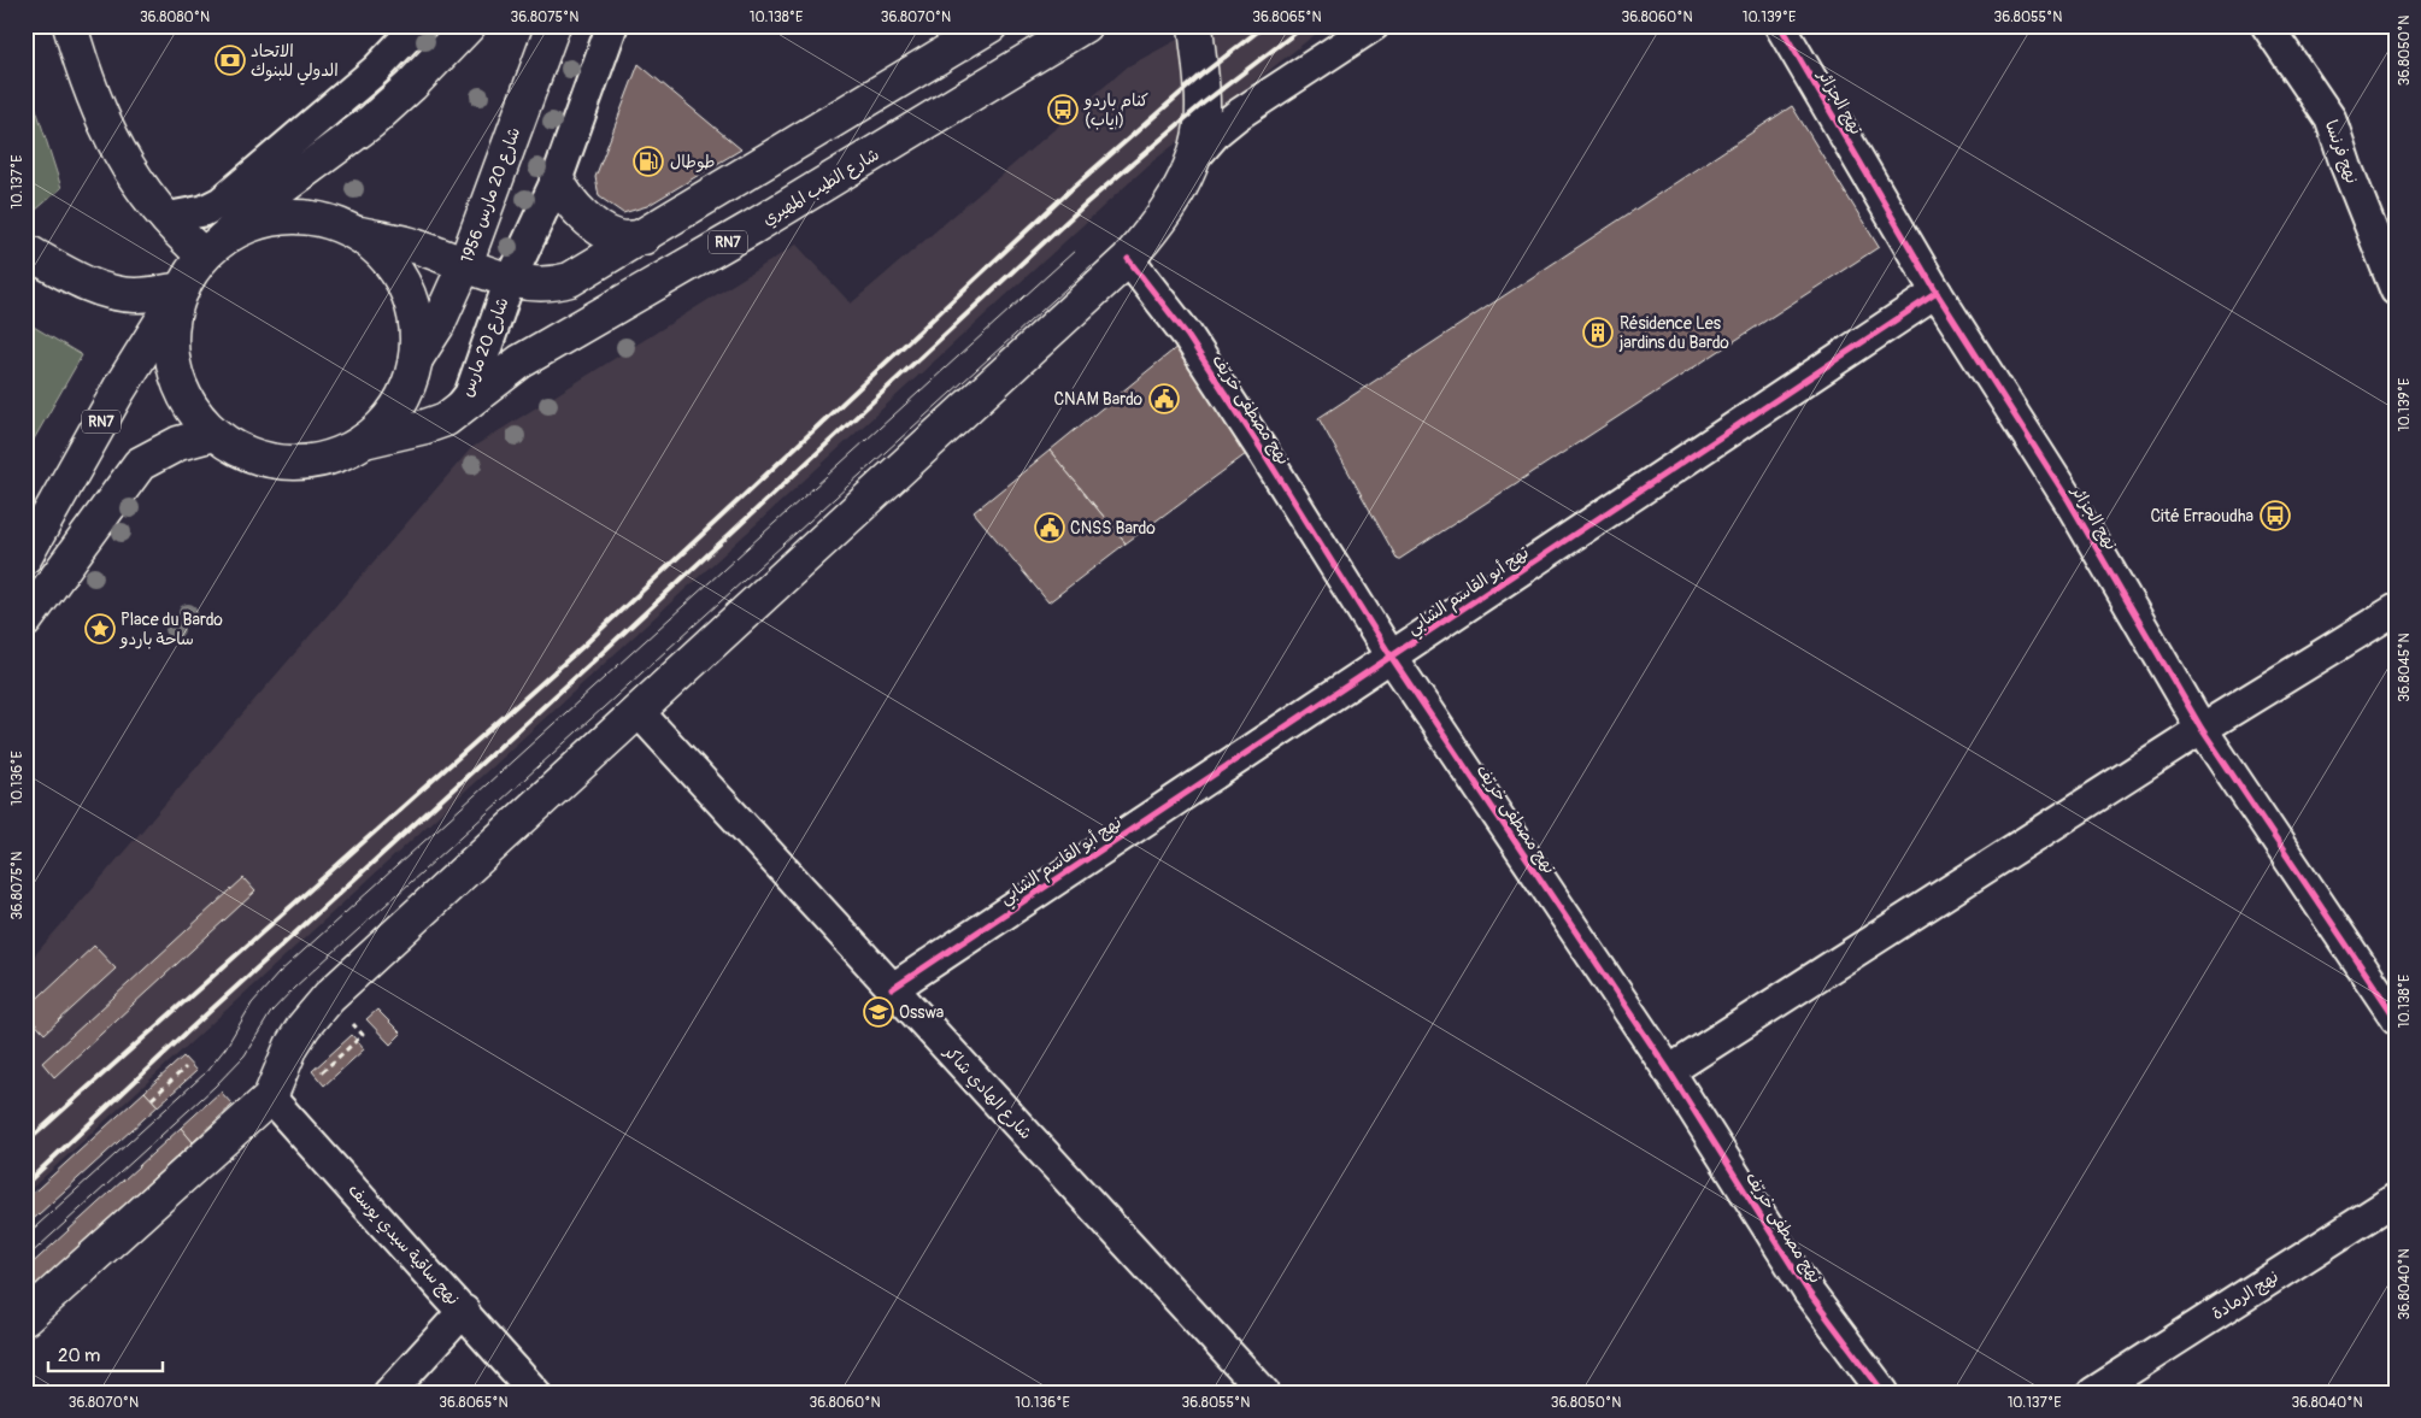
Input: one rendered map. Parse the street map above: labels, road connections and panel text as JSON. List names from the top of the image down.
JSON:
{
  "streets": {
    "main road": ["شارع الطيب المهيري", "شارع 20 مارس 1956", "RN7"],
    "street": [
      "نهج الجزائر",
      "نهج فرنسا",
      "شارع 20 مارس",
      "نهج مصطفى خريّف",
      "نهج أبو القاسم الشابي",
      "شارع الهادي شاكر",
      "نهج ساقية سيدي يوسف",
      "نهج الرمادة"
    ]
  },
  "crossings": [
    ["نهج الجزائر", "نهج أبو القاسم الشابي"],
    ["شارع الطيب المهيري", "RN7"],
    ["شارع الطيب المهيري", "شارع 20 مارس"],
    ["شارع 20 مارس 1956", "RN7"],
    ["RN7", "شارع 20 مارس"],
    ["نهج مصطفى خريّف", "نهج أبو القاسم الشابي"],
    ["نهج أبو القاسم الشابي", "شارع الهادي شاكر"]
  ],
  "places": {
    "bank": ["الاتحاد الدولي للبنوك"],
    "bus stop": ["كنام باردو (إياب)", "Cité Erraoudha"],
    "fuel station": ["طوطال"],
    "building": ["Résidence Les jardins du Bardo"],
    "public building": ["CNAM Bardo", "CNSS Bardo"],
    "place": ["Place du Bardo ساحة باردو"],
    "school or university": ["Osswa"]
  },
  "scale_bar": "20 m",
  "coordinates": [
    "36.8080°N",
    "36.8075°N",
    "10.138°E",
    "36.8070°N",
    "36.8065°N",
    "36.8060°N",
    "10.139°E",
    "36.8055°N",
    "36.8050°N",
    "10.137°E",
    "36.8045°N",
    "10.136°E",
    "36.8040°N"
  ]
}
